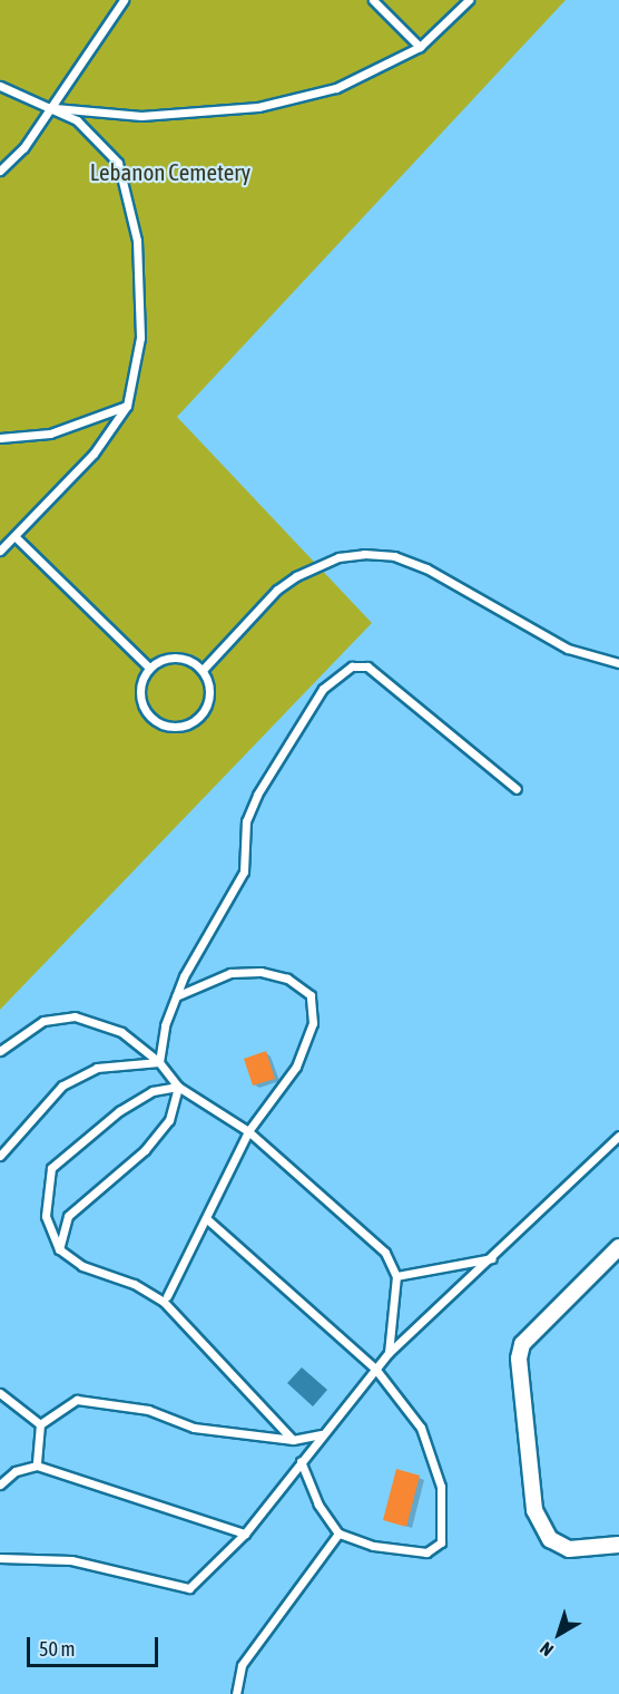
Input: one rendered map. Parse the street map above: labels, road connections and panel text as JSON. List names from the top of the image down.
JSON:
{
  "parks": ["Lebanon Cemetery"],
  "scale_bar": "50 m",
  "north": "bottom left"
}
